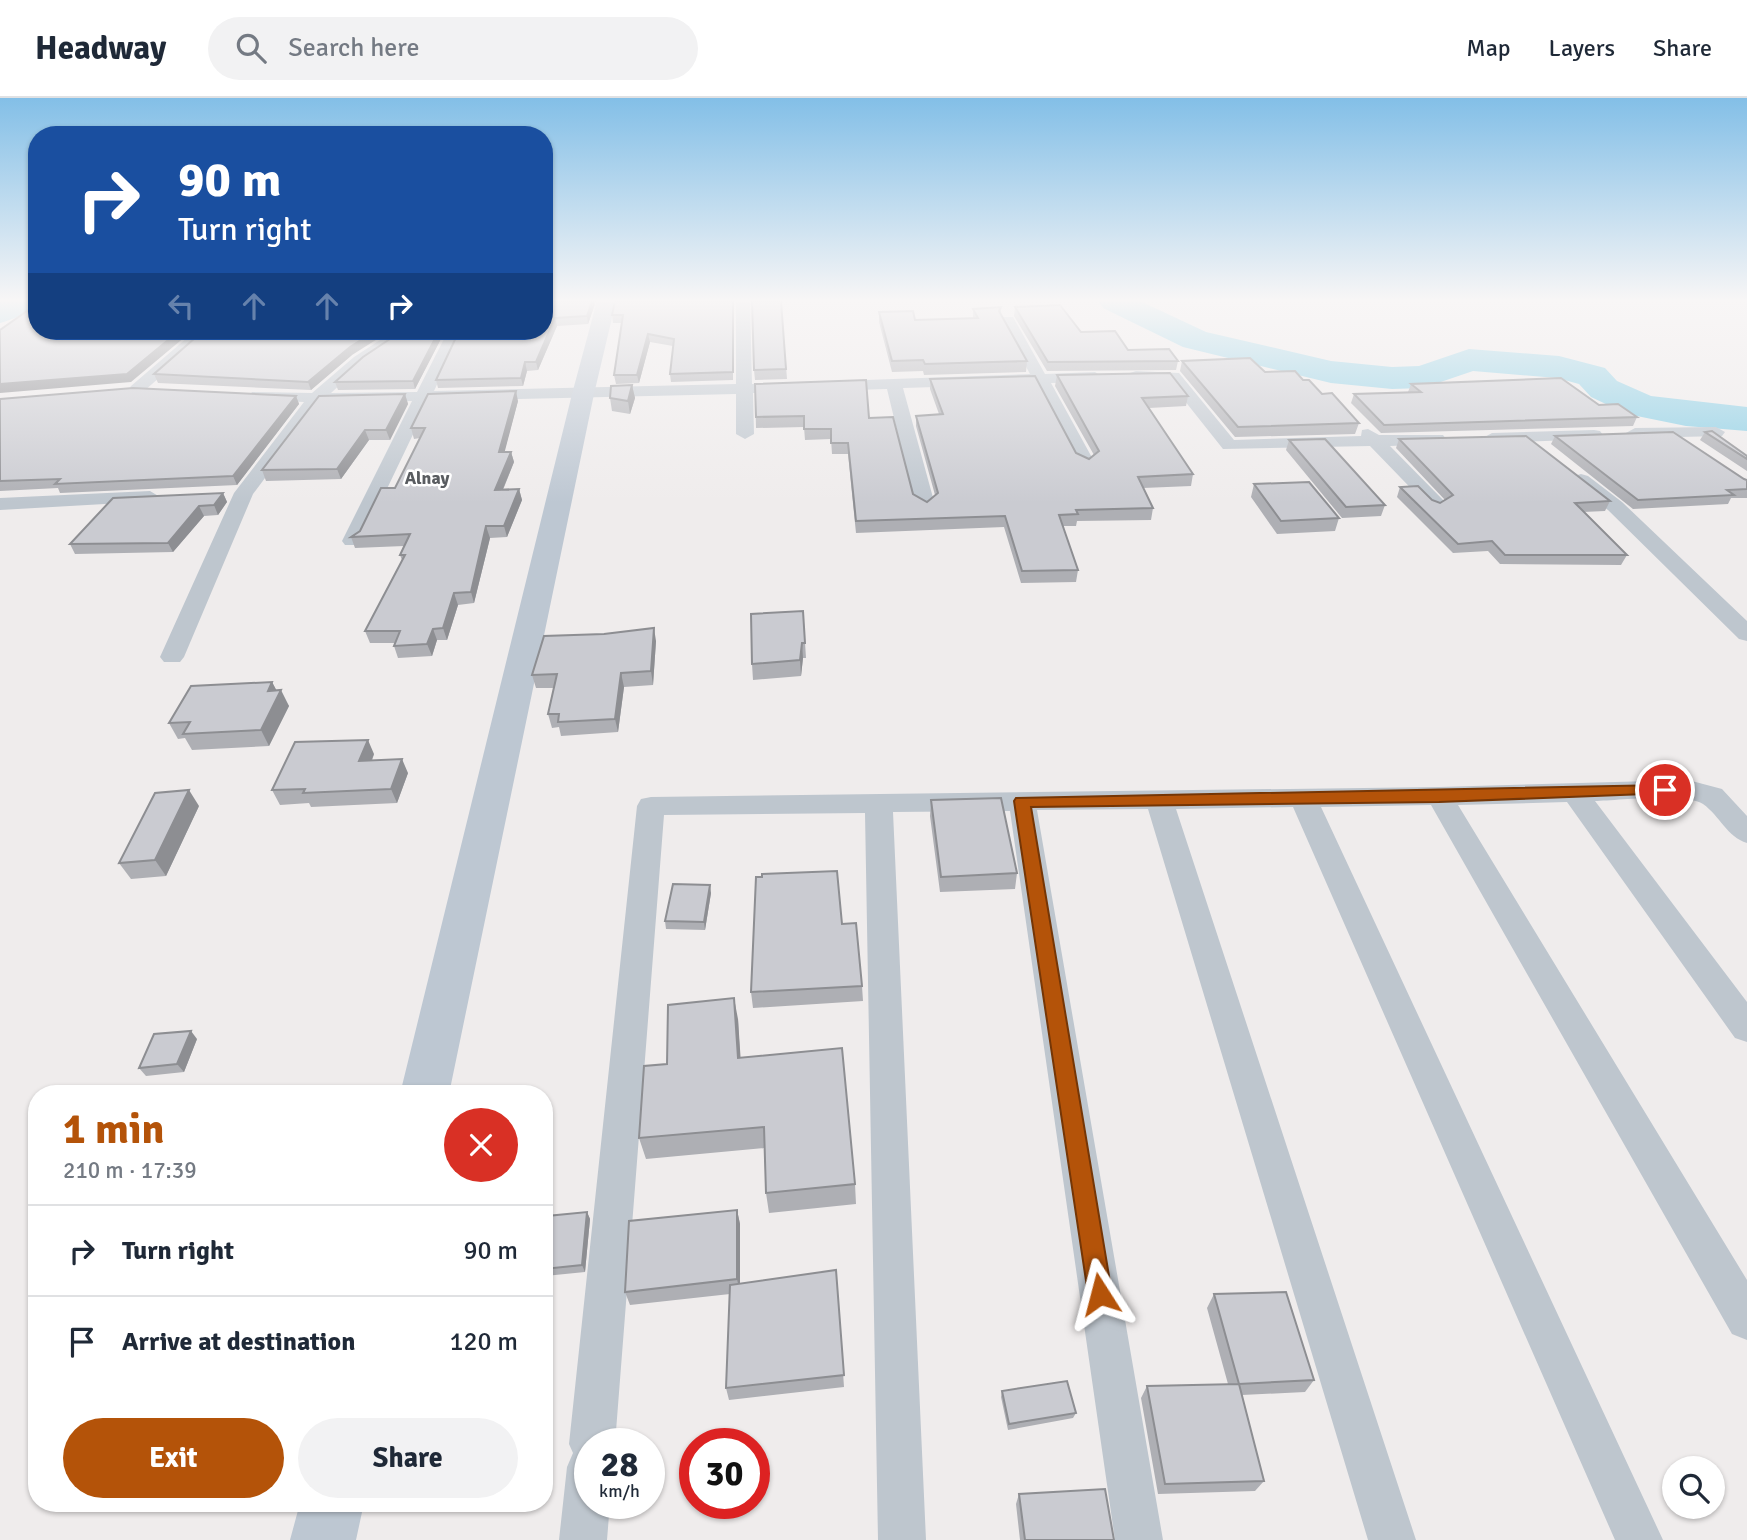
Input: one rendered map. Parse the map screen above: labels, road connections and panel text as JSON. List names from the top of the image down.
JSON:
{
  "districts": ["Alnay"],
  "page": {
    "header": "Headway",
    "search": "Search here",
    "nav": ["Map", "Layers", "Share"],
    "turn": ["90 m", "Turn right"],
    "heading": ["1 min", "210 m · 17:39"],
    "list": [
      {
        "name": "Turn right",
        "value": "90 m"
      },
      {
        "name": "Arrive at destination",
        "value": "120 m"
      }
    ],
    "buttons": ["Exit", "Share"],
    "speed": "28 km/h",
    "limit": "30"
  }
}
